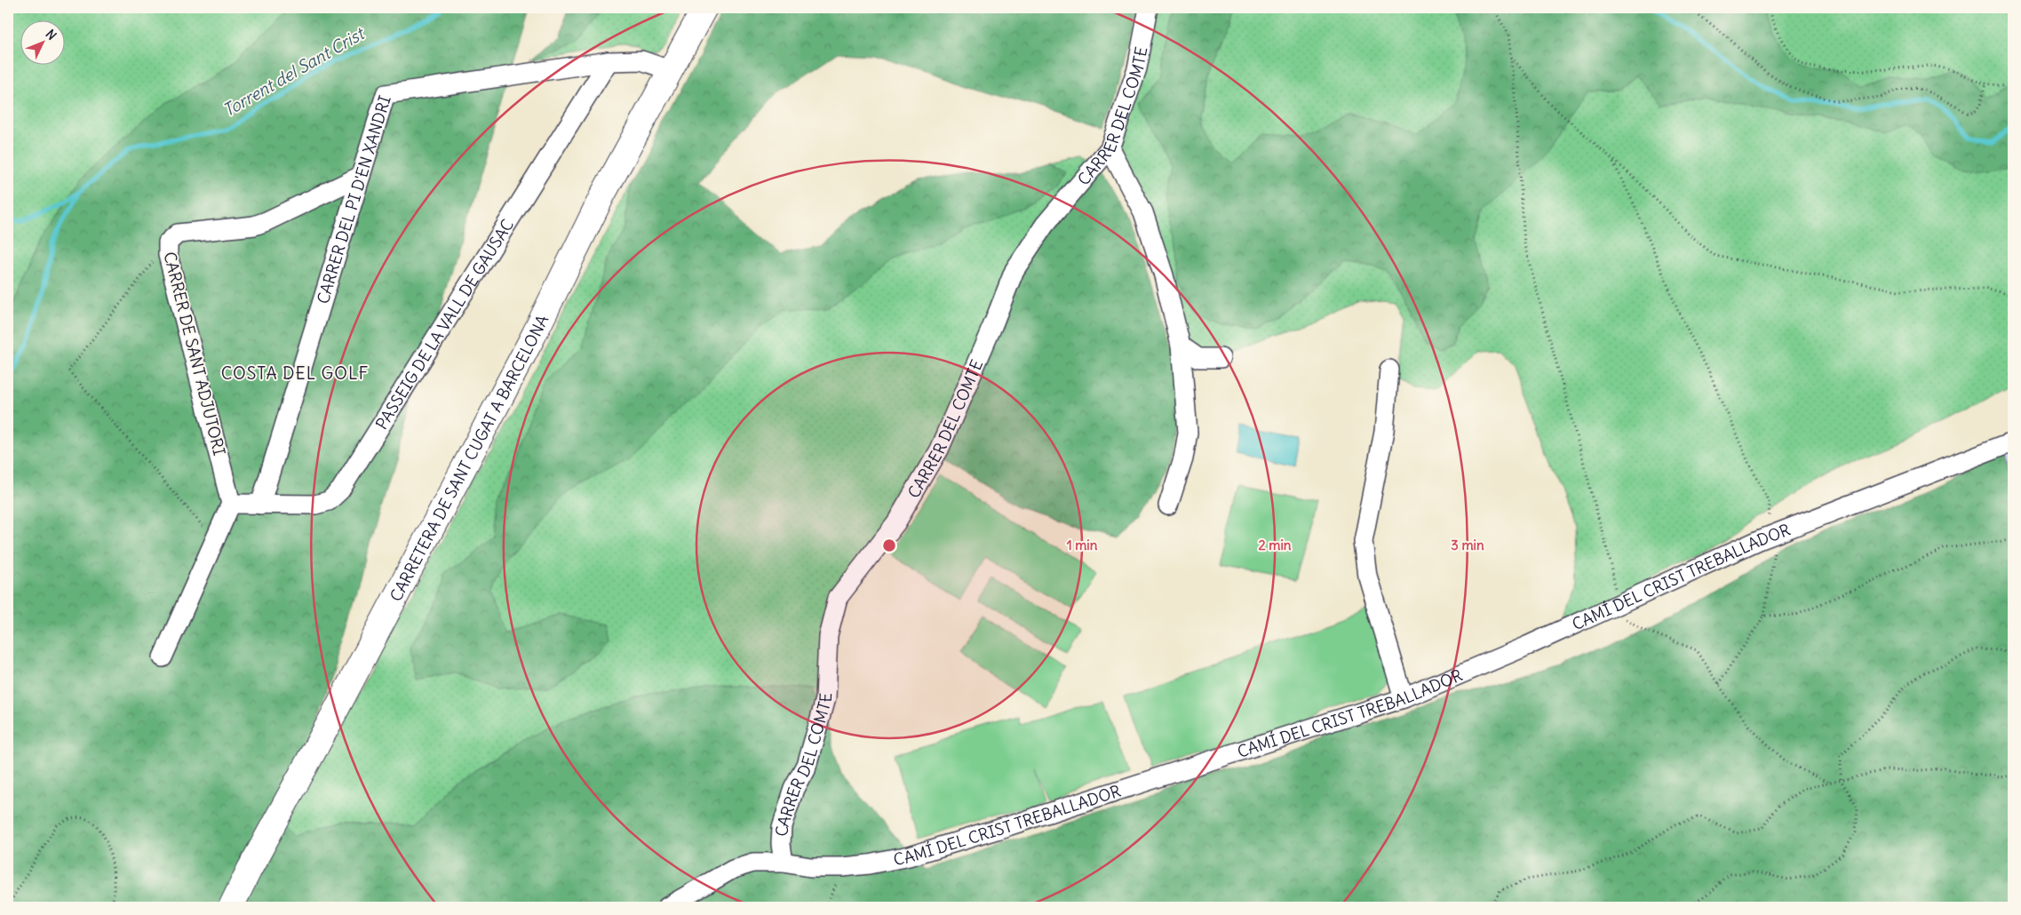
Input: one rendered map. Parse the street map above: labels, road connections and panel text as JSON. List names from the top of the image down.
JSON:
{
  "streets": {
    "main road": ["CARRETERA DE SANT CUGAT A BARCELONA"],
    "street": [
      "CARRER DEL COMTE",
      "CARRER DEL PI D'EN XANDRI",
      "PASSEIG DE LA VALL DE GAUSAC",
      "CARRER DE SANT ADJUTORI",
      "CAMÍ DEL CRIST TREBALLADOR"
    ]
  },
  "crossings": [
    ["CARRER DEL COMTE", "CAMÍ DEL CRIST TREBALLADOR"],
    ["CARRER DEL PI D'EN XANDRI", "PASSEIG DE LA VALL DE GAUSAC"],
    ["CARRER DEL PI D'EN XANDRI", "CARRER DE SANT ADJUTORI"],
    ["CARRER DEL PI D'EN XANDRI", "CARRETERA DE SANT CUGAT A BARCELONA"],
    ["PASSEIG DE LA VALL DE GAUSAC", "CARRER DE SANT ADJUTORI"]
  ],
  "districts": ["COSTA DEL GOLF"],
  "water": ["Torrent del Sant Crist"],
  "north": "top right",
  "rings": ["1 min", "2 min", "3 min"]
}
